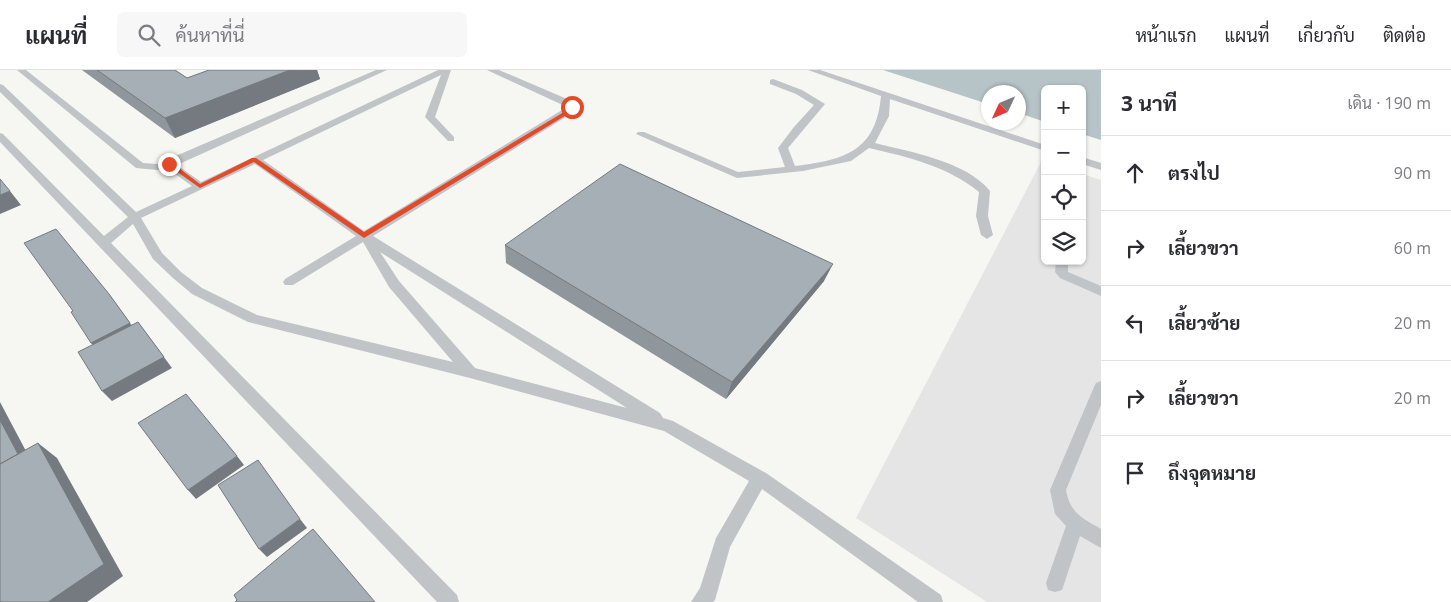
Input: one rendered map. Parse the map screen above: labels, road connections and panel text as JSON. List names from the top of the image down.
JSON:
{
  "north": "bottom left",
  "page": {
    "header": "แผนที่",
    "search": "ค้นหาที่นี่",
    "nav": [
      "หน้าแรก",
      "แผนที่",
      "เกี่ยวกับ",
      "ติดต่อ"
    ],
    "heading": ["3 นาที", "เดิน · 190 m"],
    "map_buttons": ["+", "−"],
    "list": [
      ["ตรงไป", "90 m"],
      ["เลี้ยวขวา", "60 m"],
      ["เลี้ยวซ้าย", "20 m"],
      ["เลี้ยวขวา", "20 m"],
      "ถึงจุดหมาย"
    ]
  }
}
